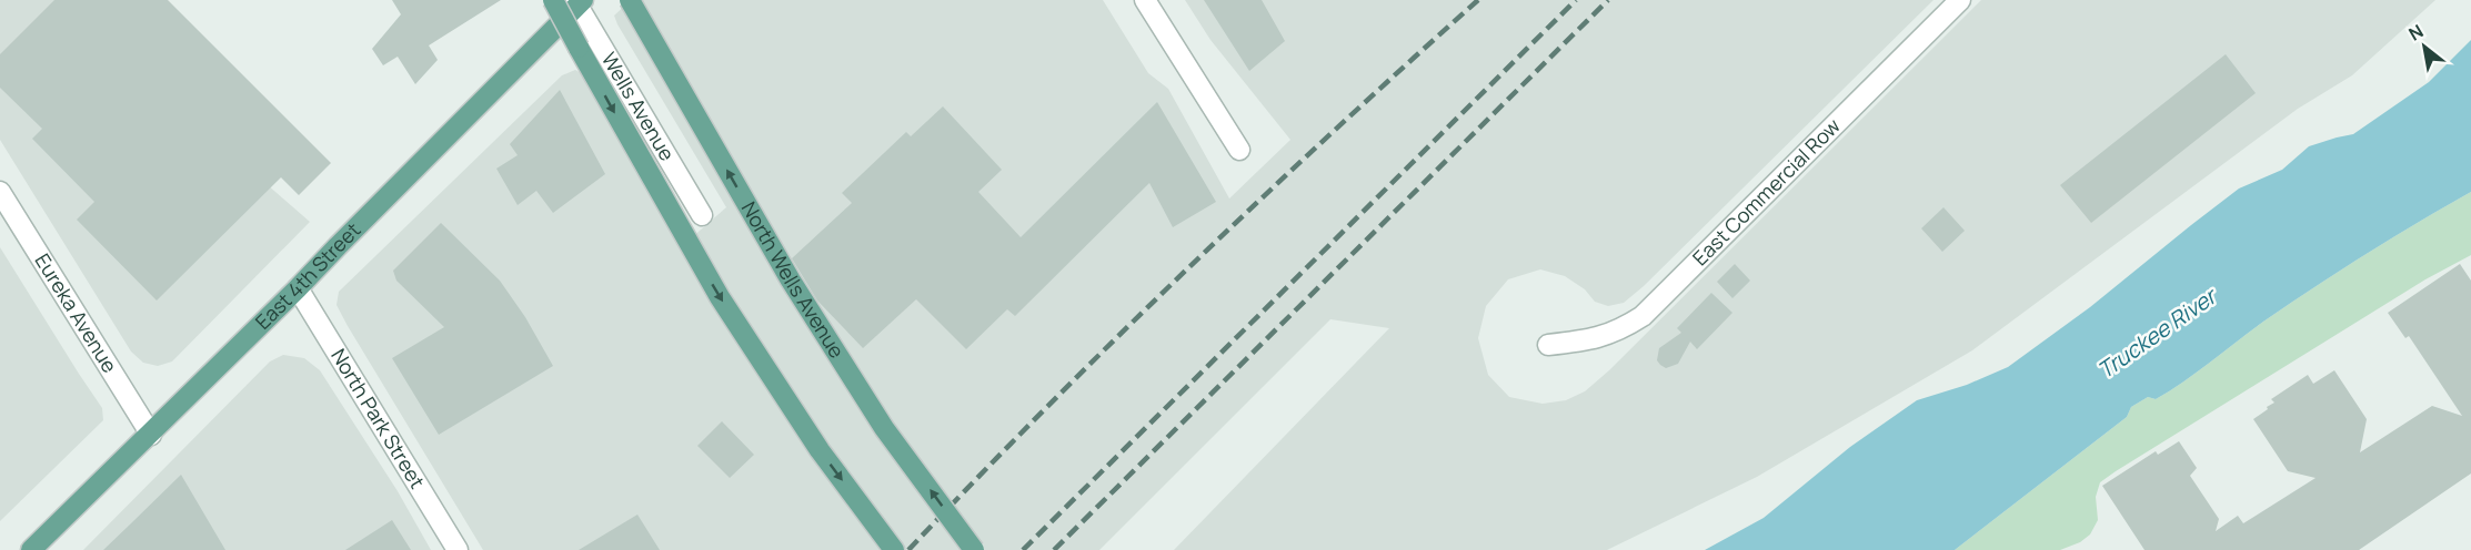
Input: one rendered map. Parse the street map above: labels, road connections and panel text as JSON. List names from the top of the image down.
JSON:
{
  "streets": {
    "main road": ["East 4th Street", "North Wells Avenue"],
    "street": [
      "Wells Avenue",
      "East Commercial Row",
      "Eureka Avenue",
      "North Park Street"
    ]
  },
  "crossings": [
    ["Wells Avenue", "East 4th Street"],
    ["East 4th Street", "Eureka Avenue"],
    ["East 4th Street", "North Park Street"]
  ],
  "water": ["Truckee River"],
  "north": "top left"
}
